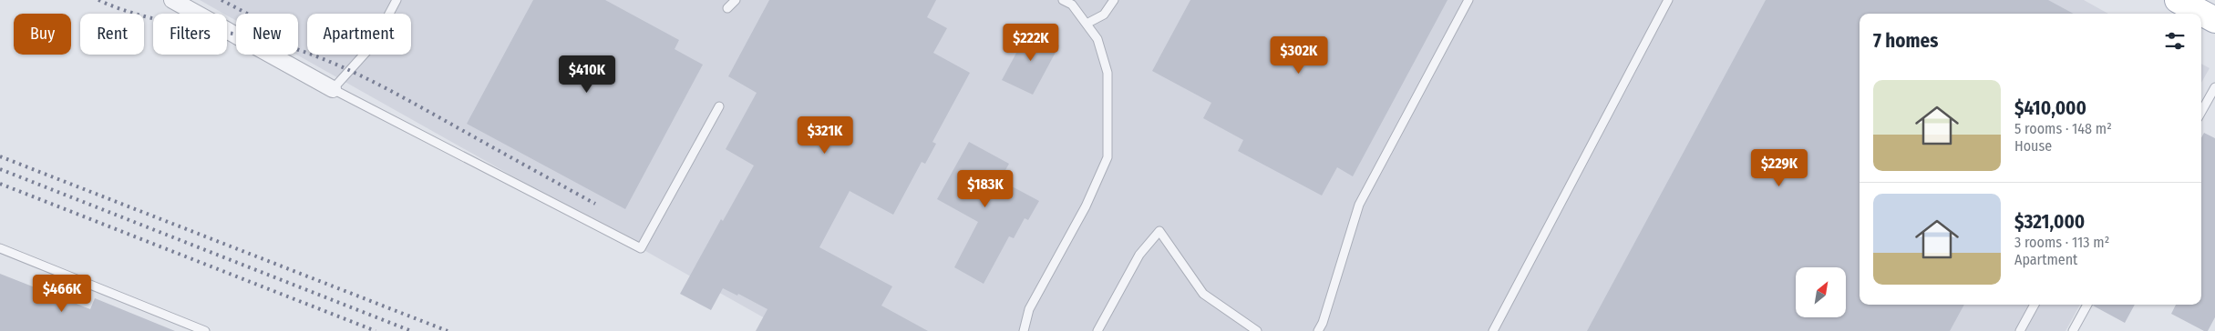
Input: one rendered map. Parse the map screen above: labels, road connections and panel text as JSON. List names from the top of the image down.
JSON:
{
  "north": "top right",
  "page": {
    "chip": [
      "Buy",
      "Rent",
      "Filters",
      "New",
      "Apartment"
    ],
    "heading": "7 homes",
    "price": [
      "$222K",
      "$302K",
      "$410K",
      "$321K",
      "$229K",
      "$183K",
      "$466K"
    ],
    "list": [
      {
        "name": "$410,000",
        "note": "5 rooms · 148 m² · House"
      },
      {
        "name": "$321,000",
        "note": "3 rooms · 113 m² · Apartment"
      }
    ]
  }
}
